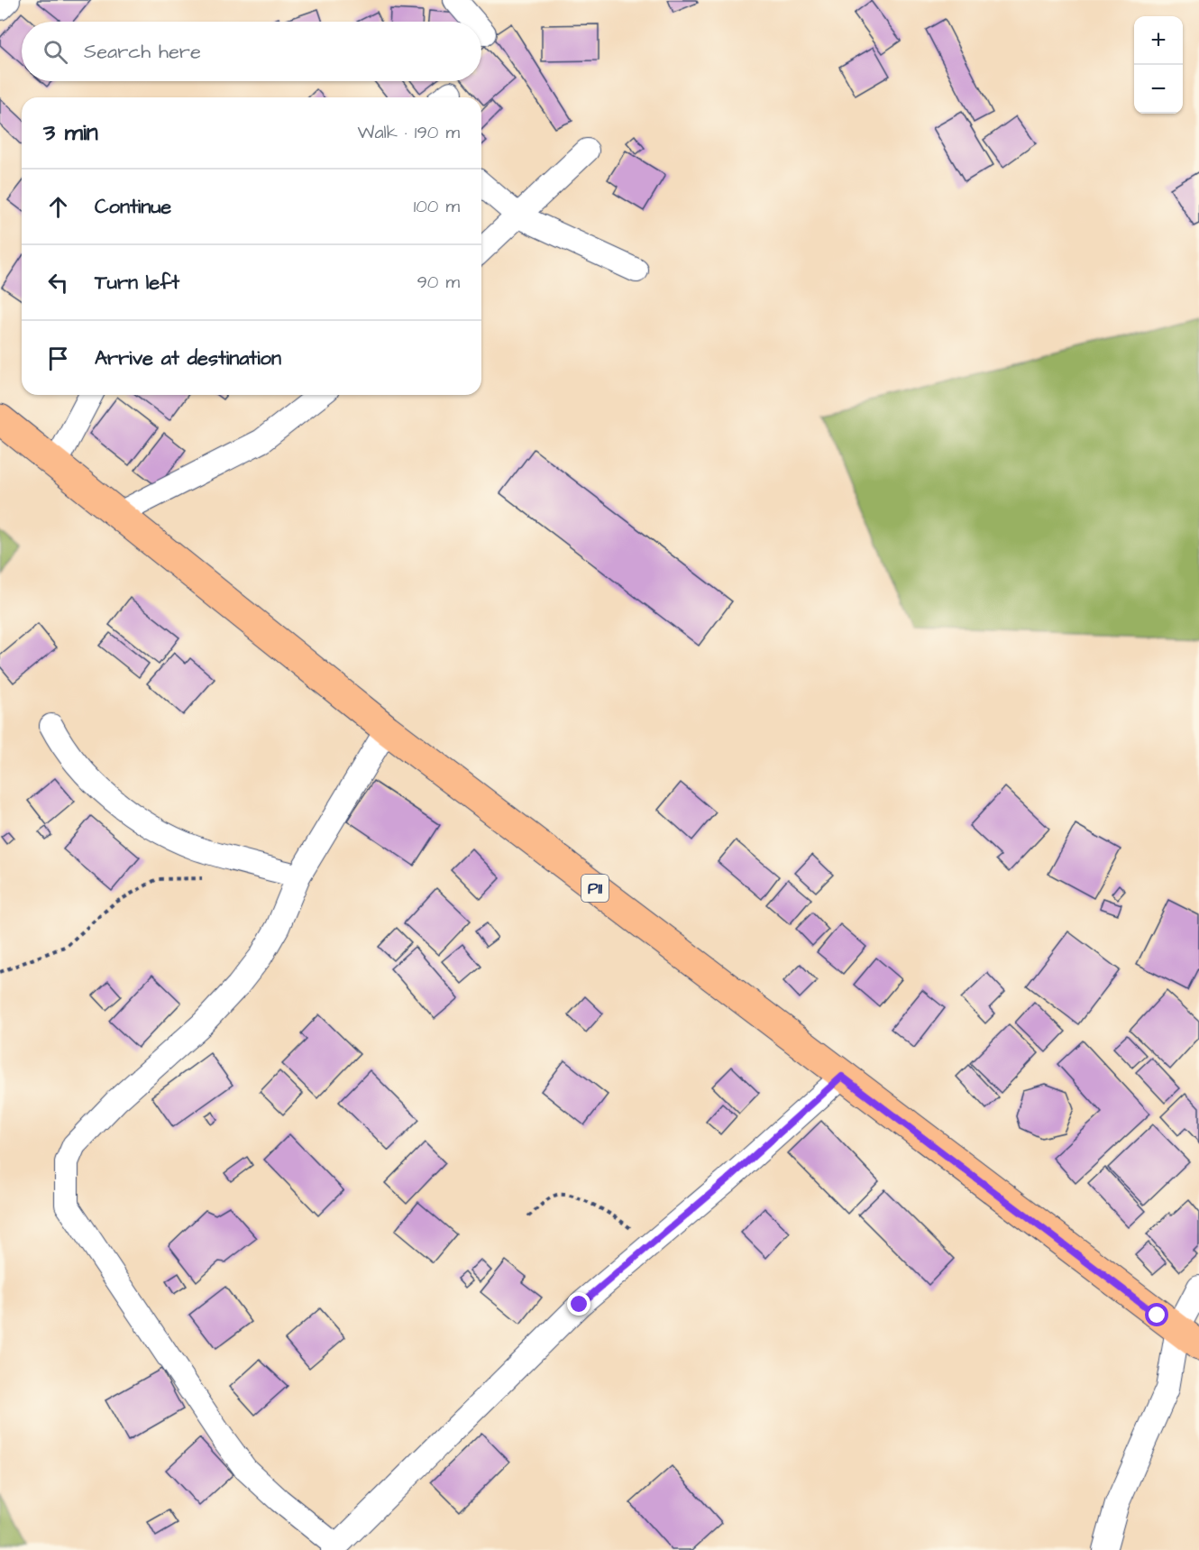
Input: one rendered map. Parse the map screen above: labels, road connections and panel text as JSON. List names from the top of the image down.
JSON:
{
  "streets": {
    "main road": ["P11"]
  },
  "page": {
    "map_buttons": ["+", "−"],
    "search": "Search here",
    "heading": ["3 min", "Walk · 190 m"],
    "list": [
      ["Continue", "100 m"],
      ["Turn left", "90 m"],
      "Arrive at destination"
    ]
  }
}
